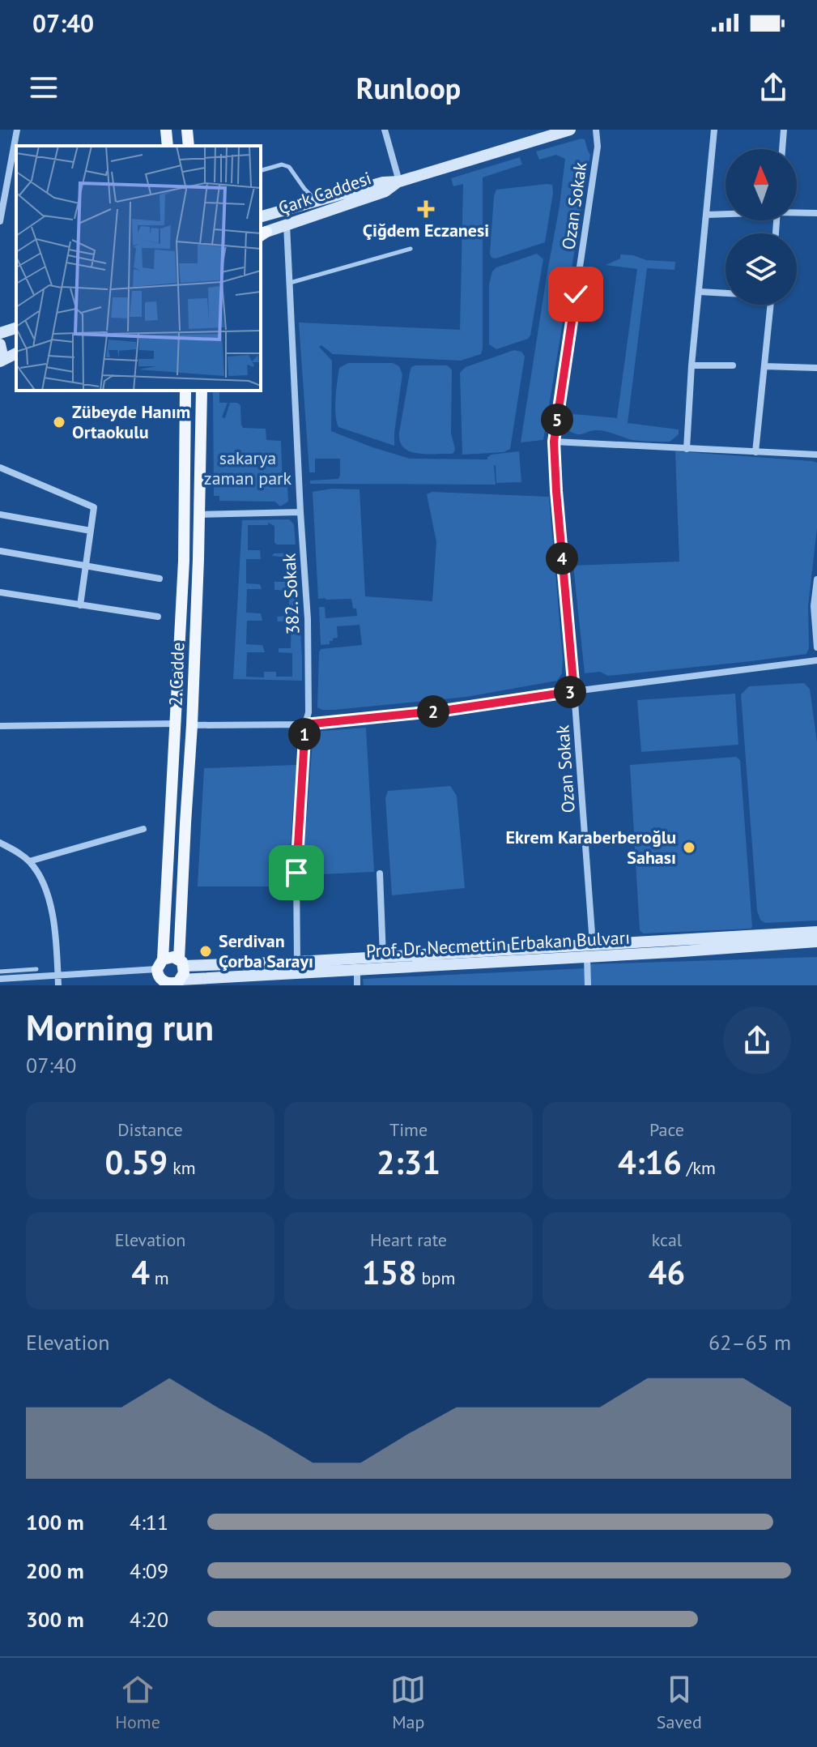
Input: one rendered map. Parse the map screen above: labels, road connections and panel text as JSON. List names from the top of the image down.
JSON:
{
  "streets": {
    "main road": ["Çark Caddesi", "2. Cadde", "Prof. Dr. Necmettin Erbakan Bulvarı"],
    "street": ["Ozan Sokak", "382. Sokak"]
  },
  "crossings": [
    ["Çark Caddesi", "382. Sokak"],
    ["Ozan Sokak", "Prof. Dr. Necmettin Erbakan Bulvarı"],
    ["382. Sokak", "Prof. Dr. Necmettin Erbakan Bulvarı"],
    ["2. Cadde", "Prof. Dr. Necmettin Erbakan Bulvarı"]
  ],
  "parks": ["sakarya zaman park"],
  "places": {
    "health": ["Çiğdem Eczanesi"],
    "other": ["Zübeyde Hanım Ortaokulu", "Ekrem Karaberberoğlu Sahası", "Serdivan Çorba Sarayı"]
  },
  "north": "top",
  "page": {
    "status": "07:40",
    "header": "Runloop",
    "pins": [
      "5",
      "4",
      "3",
      "2",
      "1"
    ],
    "heading": ["Morning run", "07:40"],
    "stats": [
      ["Distance", "0.59 km"],
      ["Time", "2:31"],
      ["Pace", "4:16 /km"],
      ["Elevation", "4 m"],
      ["Heart rate", "158 bpm"],
      ["kcal", "46"]
    ],
    "chart": ["Elevation", "62–65 m"],
    "list": [
      {
        "name": "100 m",
        "note": "4:11"
      },
      {
        "name": "200 m",
        "note": "4:09"
      },
      {
        "name": "300 m",
        "note": "4:20"
      }
    ],
    "tabs": ["Home", "Map", "Saved"]
  }
}
